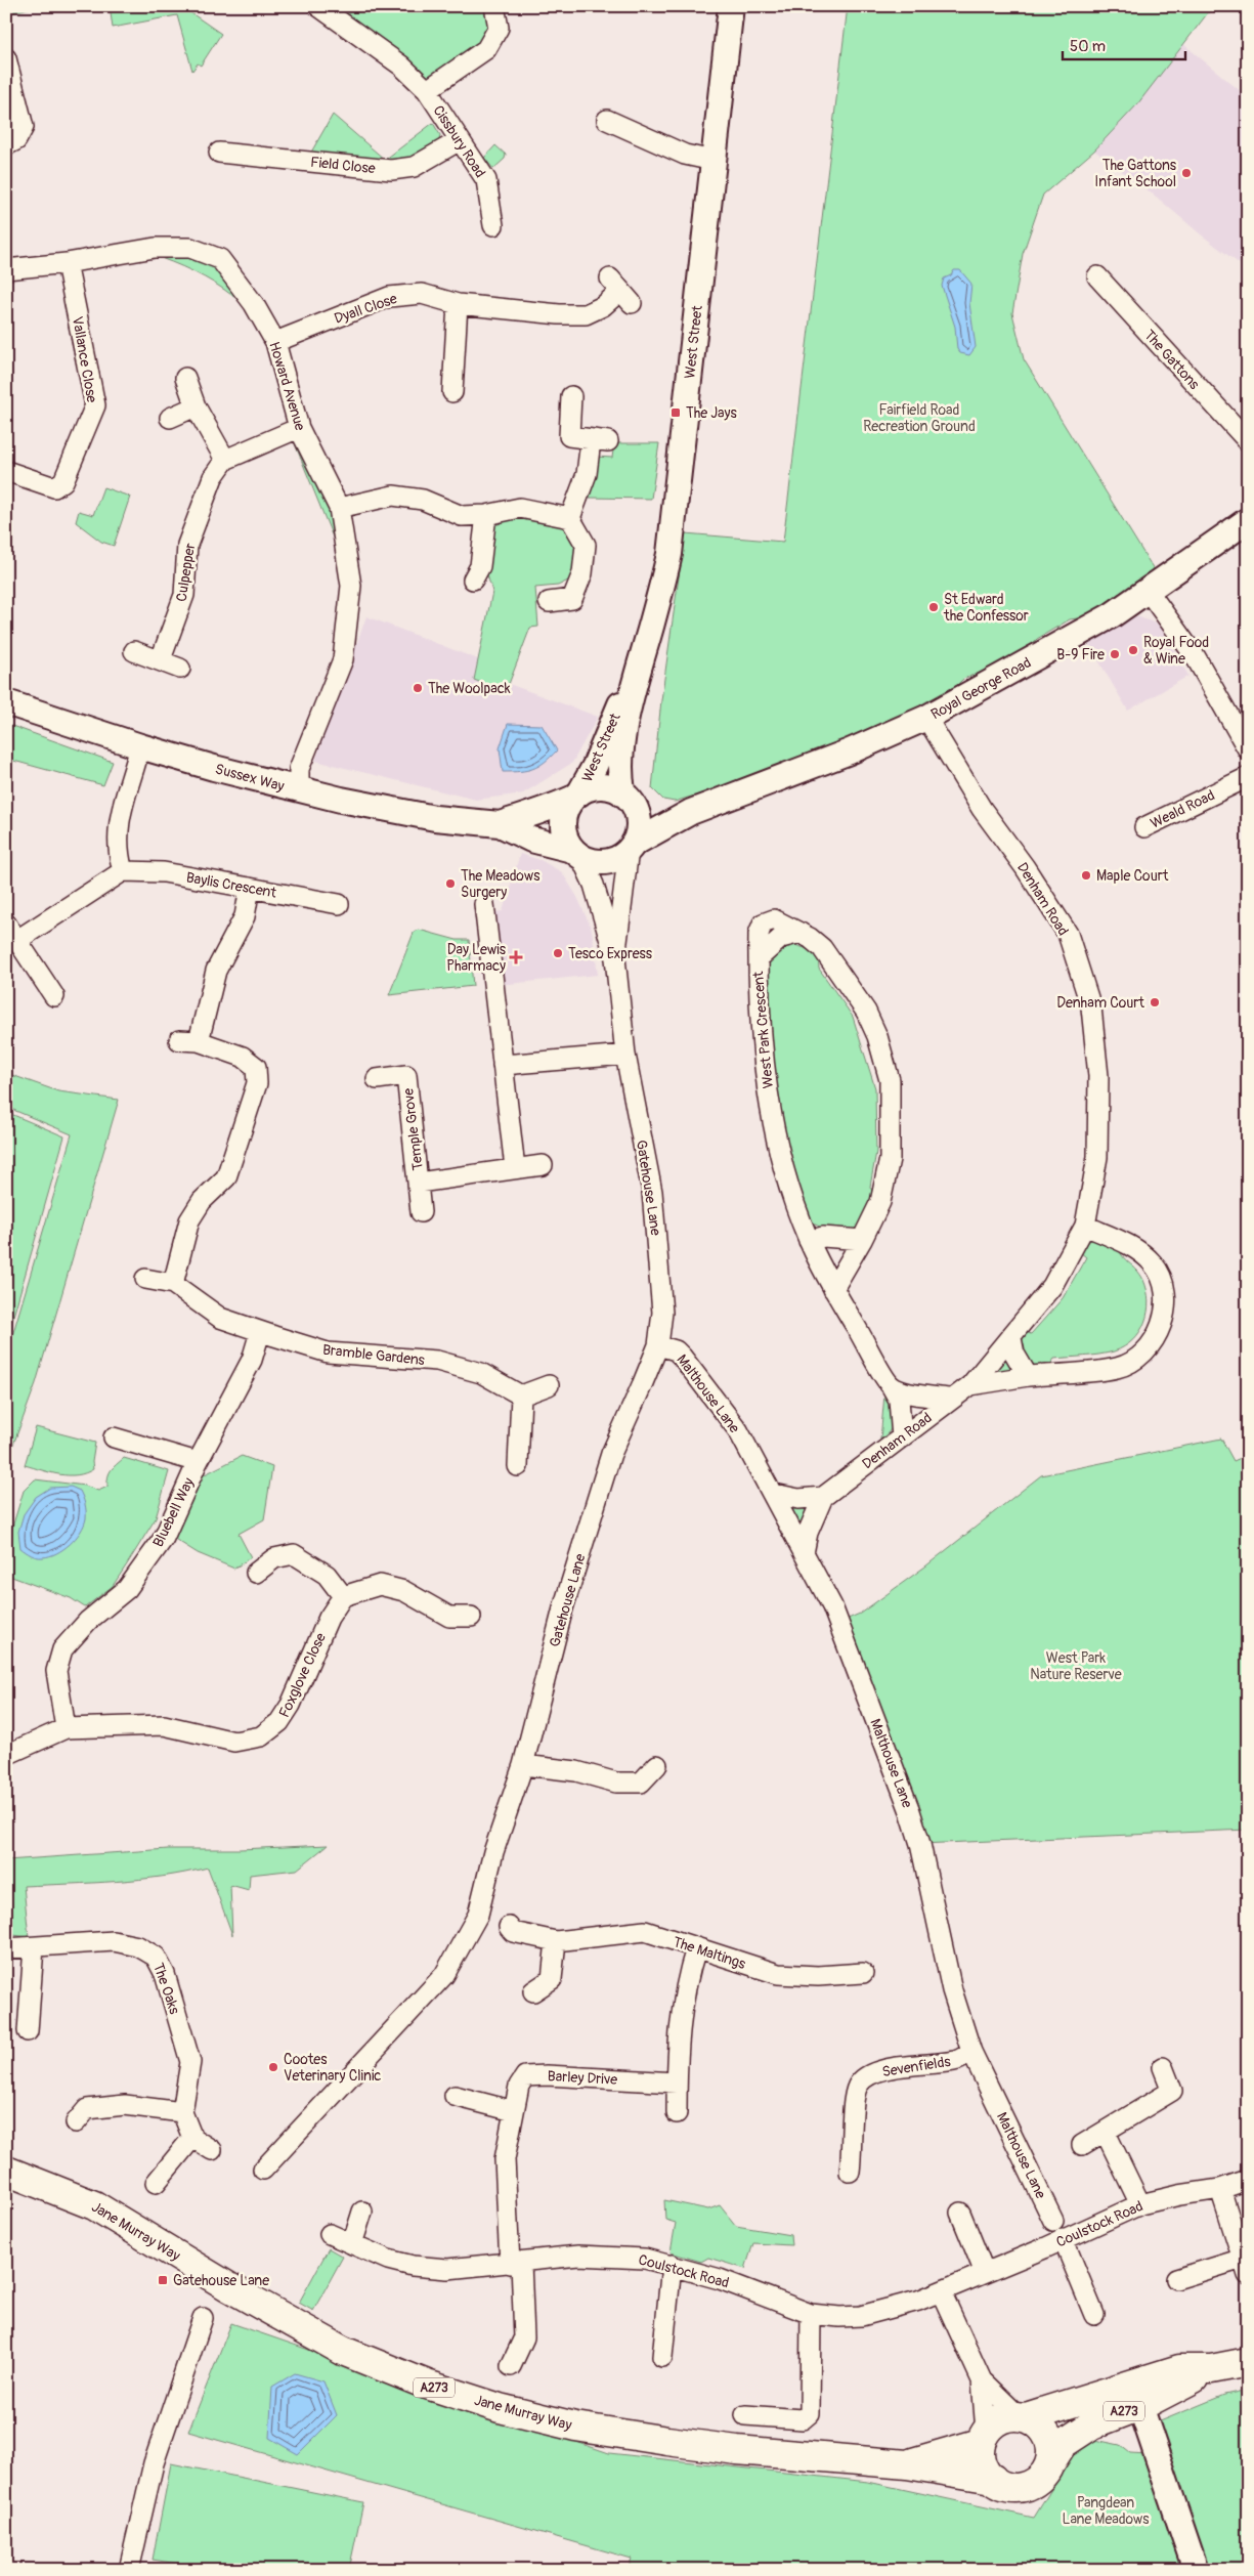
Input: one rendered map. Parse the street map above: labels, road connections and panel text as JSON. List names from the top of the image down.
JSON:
{
  "streets": {
    "main road": ["Jane Murray Way", "A273"],
    "street": [
      "Cissbury Road",
      "Field Close",
      "Dyall Close",
      "West Street",
      "Vallance Close",
      "The Gattons",
      "Howard Avenue",
      "Culpepper",
      "Royal George Road",
      "Sussex Way",
      "Weald Road",
      "Baylis Crescent",
      "Denham Road",
      "West Park Crescent",
      "Temple Grove",
      "Gatehouse Lane",
      "Bramble Gardens",
      "Malthouse Lane",
      "Bluebell Way",
      "Foxglove Close",
      "The Maltings",
      "The Oaks",
      "Sevenfields",
      "Barley Drive",
      "Coulstock Road"
    ]
  },
  "crossings": [
    ["Cissbury Road", "Field Close"],
    ["Dyall Close", "Howard Avenue"],
    ["West Street", "Royal George Road"],
    ["West Street", "Sussex Way"],
    ["West Street", "Gatehouse Lane"],
    ["Vallance Close", "Howard Avenue"],
    ["Howard Avenue", "Sussex Way"],
    ["Royal George Road", "Sussex Way"],
    ["Royal George Road", "Denham Road"],
    ["Royal George Road", "Gatehouse Lane"],
    ["Sussex Way", "Gatehouse Lane"],
    ["Denham Road", "West Park Crescent"],
    ["Denham Road", "Malthouse Lane"],
    ["Gatehouse Lane", "Malthouse Lane"],
    ["Bramble Gardens", "Bluebell Way"],
    ["Malthouse Lane", "Sevenfields"],
    ["Bluebell Way", "Foxglove Close"],
    ["Barley Drive", "Coulstock Road"],
    ["Jane Murray Way", "A273"]
  ],
  "parks": ["Fairfield Road Recreation Ground", "West Park Nature Reserve", "Pangdean Lane Meadows"],
  "places": {
    "other": [
      "The Gattons Infant School",
      "St Edward the Confessor",
      "Royal Food & Wine",
      "B-9 Fire",
      "The Woolpack",
      "Maple Court",
      "The Meadows Surgery",
      "Tesco Express",
      "Denham Court",
      "Cootes Veterinary Clinic"
    ],
    "transit": ["The Jays", "Gatehouse Lane"],
    "health": ["Day Lewis Pharmacy"]
  },
  "scale_bar": "50 m"
}
